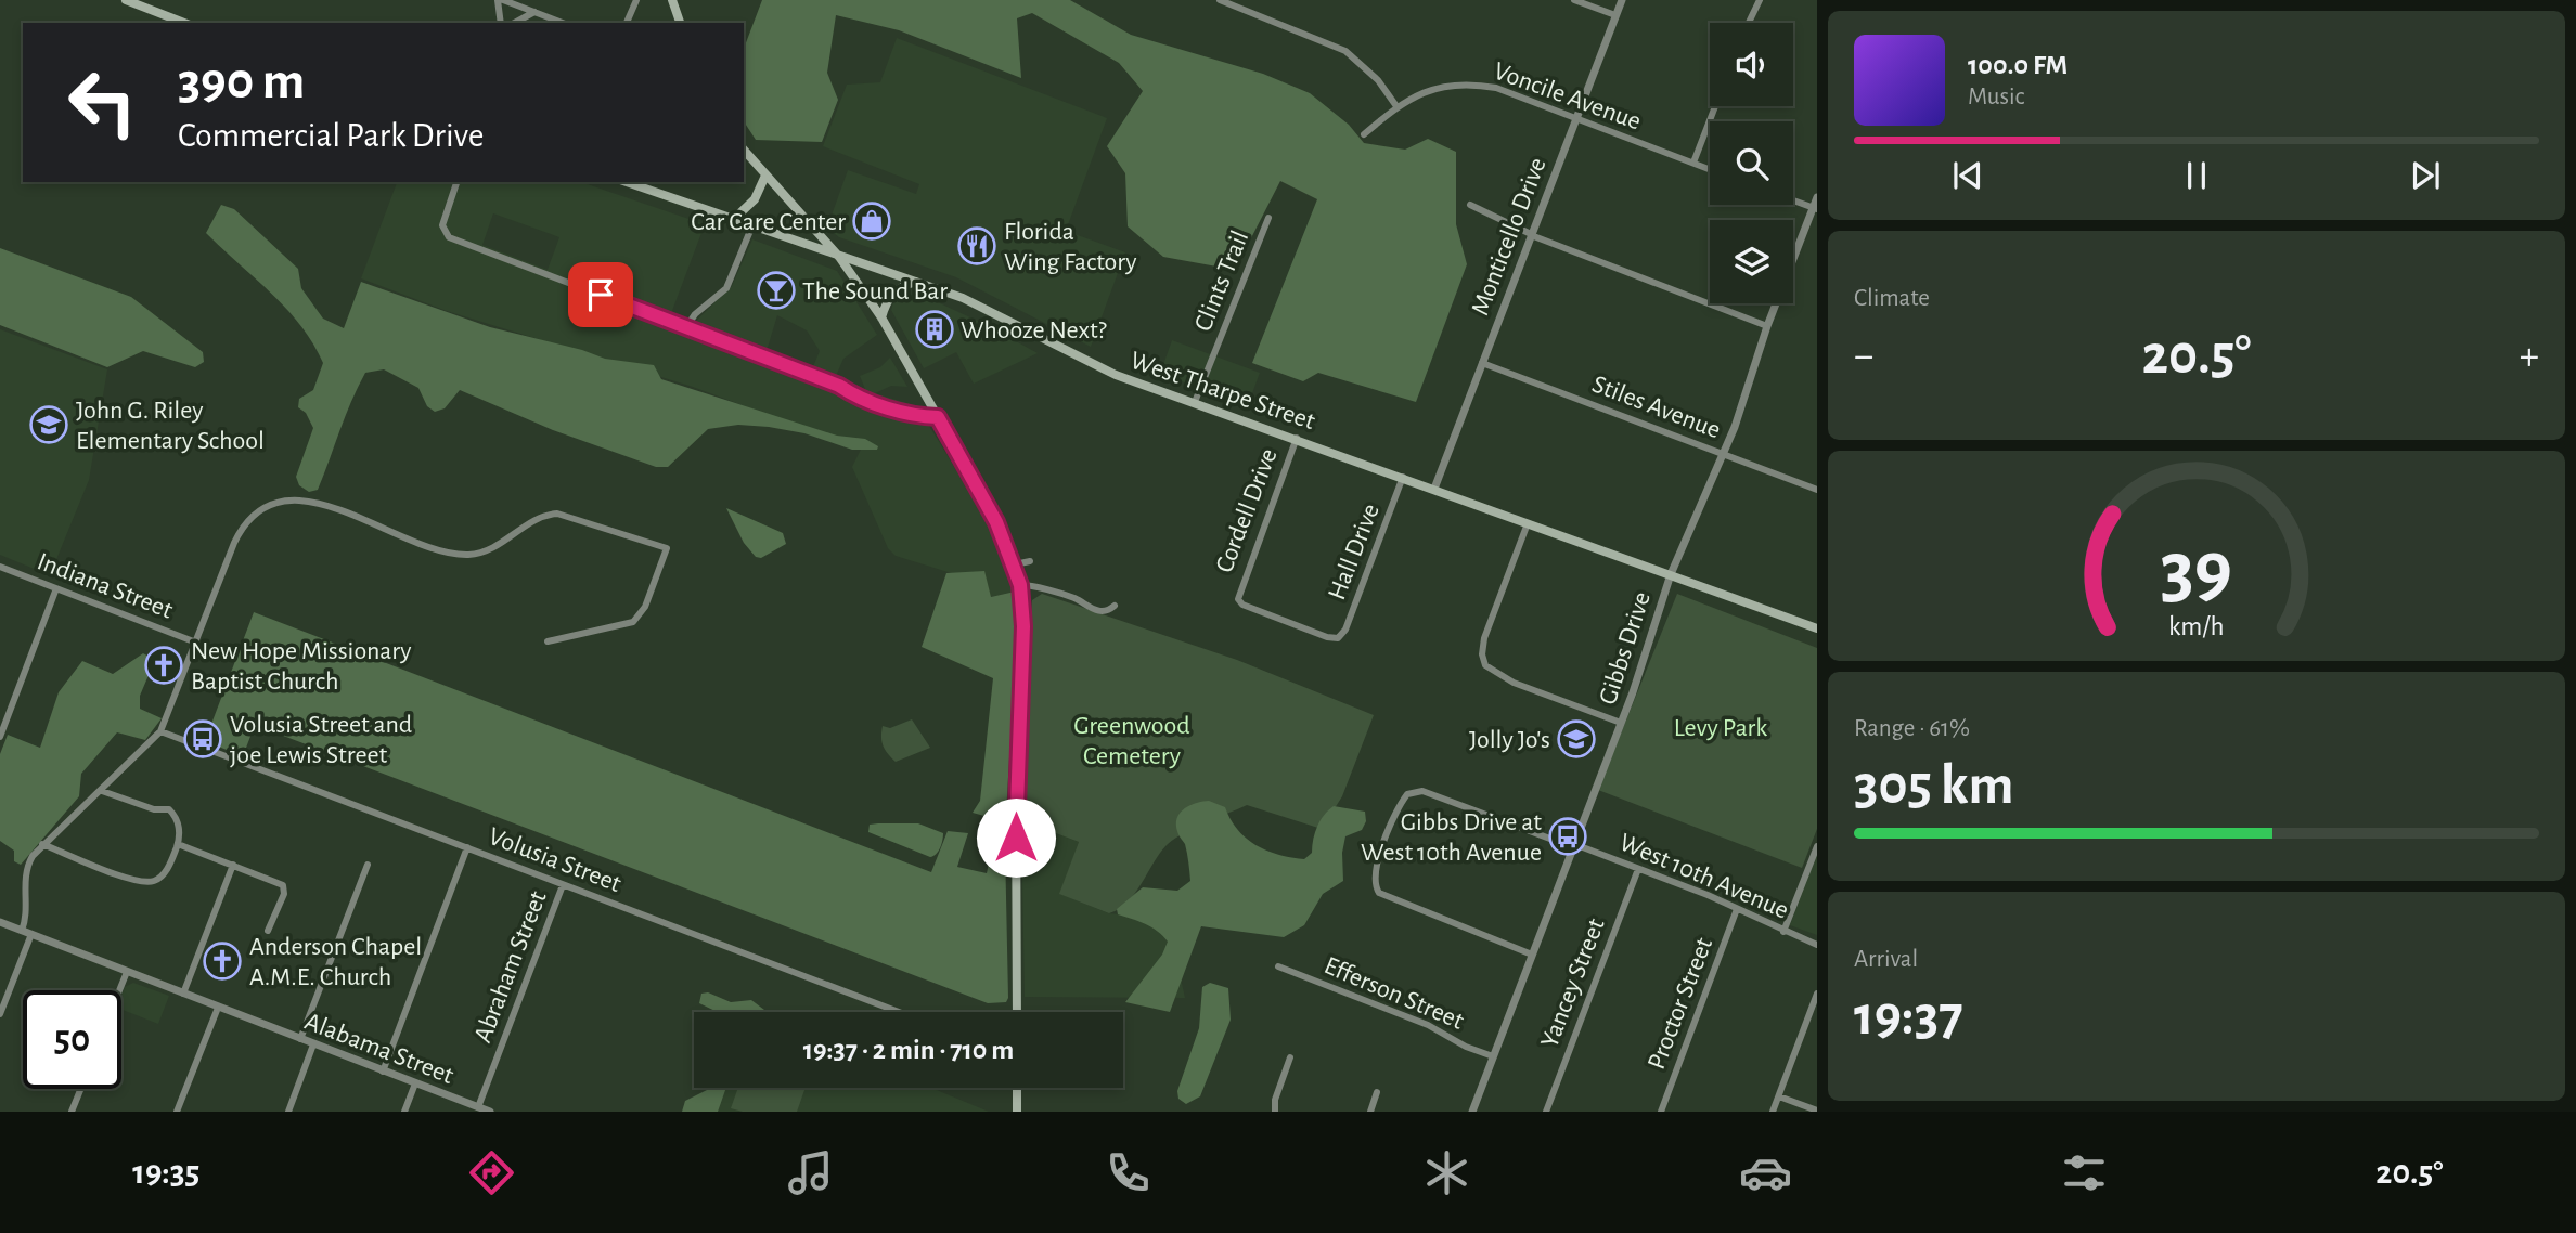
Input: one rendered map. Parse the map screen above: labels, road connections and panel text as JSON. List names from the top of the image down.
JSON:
{
  "streets": {
    "main road": ["West Tharpe Street"],
    "street": [
      "Voncile Avenue",
      "Monticello Drive",
      "Clints Trail",
      "Stiles Avenue",
      "Cordell Drive",
      "Hall Drive",
      "Indiana Street",
      "Gibbs Drive",
      "Volusia Street",
      "West 10th Avenue",
      "Abraham Street",
      "Yancey Street",
      "Efferson Street",
      "Proctor Street",
      "Alabama Street"
    ]
  },
  "crossings": [
    ["Voncile Avenue", "Monticello Drive"],
    ["Monticello Drive", "West Tharpe Street"],
    ["Monticello Drive", "Stiles Avenue"],
    ["Clints Trail", "West Tharpe Street"],
    ["West Tharpe Street", "Cordell Drive"],
    ["West Tharpe Street", "Hall Drive"],
    ["West Tharpe Street", "Gibbs Drive"],
    ["Stiles Avenue", "Gibbs Drive"],
    ["Cordell Drive", "Hall Drive"],
    ["Gibbs Drive", "West 10th Avenue"],
    ["Gibbs Drive", "Efferson Street"],
    ["Volusia Street", "Abraham Street"],
    ["West 10th Avenue", "Yancey Street"],
    ["West 10th Avenue", "Proctor Street"],
    ["Abraham Street", "Alabama Street"]
  ],
  "parks": ["Greenwood Cemetery", "Levy Park"],
  "places": {
    "shop": ["Car Care Center"],
    "restaurant": ["Florida Wing Factory"],
    "bar": ["The Sound Bar"],
    "building": ["Whooze Next?"],
    "school or university": ["John G. Riley Elementary School", "Jolly Jo's"],
    "church": ["New Hope Missionary Baptist Church", "Anderson Chapel A.M.E. Church"],
    "bus stop": ["Volusia Street and joe Lewis Street", "Gibbs Drive at West 10th Avenue"]
  },
  "page": {
    "turn": ["390 m", "Commercial Park Drive"],
    "song": ["100.0 FM", "Music"],
    "tile": [
      "Climate",
      ["Range · 61%", "305 km"],
      ["Arrival", "19:37"]
    ],
    "heat": ["−", "20.5°", "+"],
    "limit": "50",
    "trip": "19:37 · 2 min · 710 m",
    "tabs": ["19:35", "20.5°"],
    "gauge": ["39", "km/h"]
  }
}
